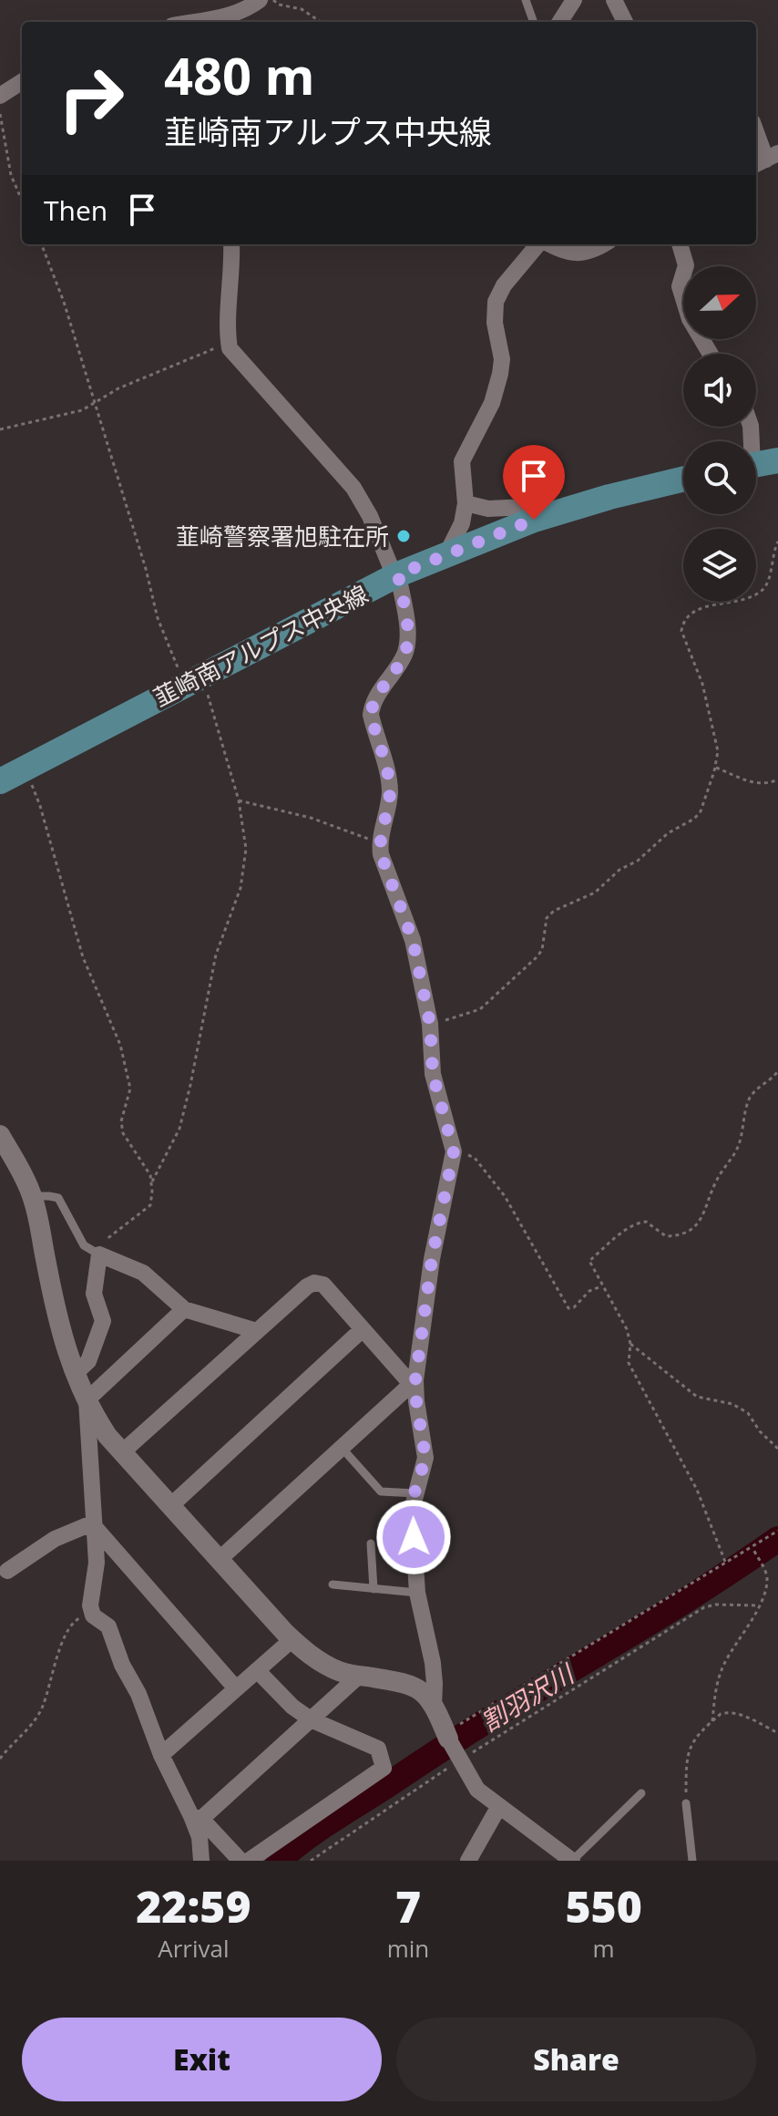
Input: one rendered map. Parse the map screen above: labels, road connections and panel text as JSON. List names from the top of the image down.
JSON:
{
  "streets": {
    "main road": ["韮崎南アルプス中央線"]
  },
  "water": ["割羽沢川"],
  "places": ["韮崎警察署旭駐在所"],
  "north": "right",
  "page": {
    "turn": ["480 m", "韮崎南アルプス中央線"],
    "then": "Then",
    "eta": [
      "22:59",
      "Arrival",
      "7",
      "min",
      "550",
      "m"
    ],
    "buttons": ["Exit", "Share"]
  }
}
